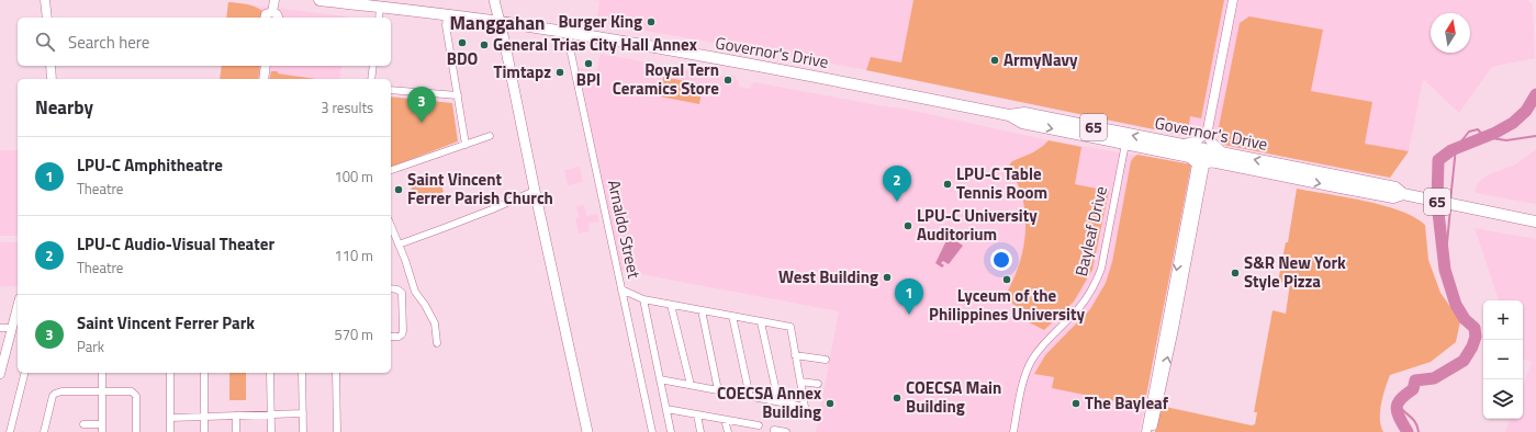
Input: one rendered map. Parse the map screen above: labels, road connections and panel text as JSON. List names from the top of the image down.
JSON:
{
  "streets": {
    "main road": ["Governor's Drive", "65"],
    "street": ["Arnaldo Street", "Bayleaf Drive"]
  },
  "crossings": [
    ["Governor's Drive", "Arnaldo Street"],
    ["Governor's Drive", "Bayleaf Drive"]
  ],
  "districts": ["Manggahan"],
  "places": [
    "Burger King",
    "BDO",
    "General Trias City Hall Annex",
    "ArmyNavy",
    "BPI",
    "Timtapz",
    "Royal Tern Ceramics Store",
    "LPU-C Table Tennis Room",
    "Saint Vincent Ferrer Parish Church",
    "LPU-C University Auditorium",
    "S&R New York Style Pizza",
    "West Building",
    "Lyceum of the Philippines University",
    "COECSA Main Building",
    "COECSA Annex Building",
    "The Bayleaf"
  ],
  "north": "top",
  "page": {
    "search": "Search here",
    "heading": ["Nearby", "3 results"],
    "pins": ["3", "2", "1"],
    "list": [
      {
        "mark": "1",
        "name": "LPU-C Amphitheatre",
        "note": "Theatre",
        "value": "100 m"
      },
      {
        "mark": "2",
        "name": "LPU-C Audio-Visual Theater",
        "note": "Theatre",
        "value": "110 m"
      },
      {
        "mark": "3",
        "name": "Saint Vincent Ferrer Park",
        "note": "Park",
        "value": "570 m"
      }
    ],
    "map_buttons": ["+", "−"]
  }
}
